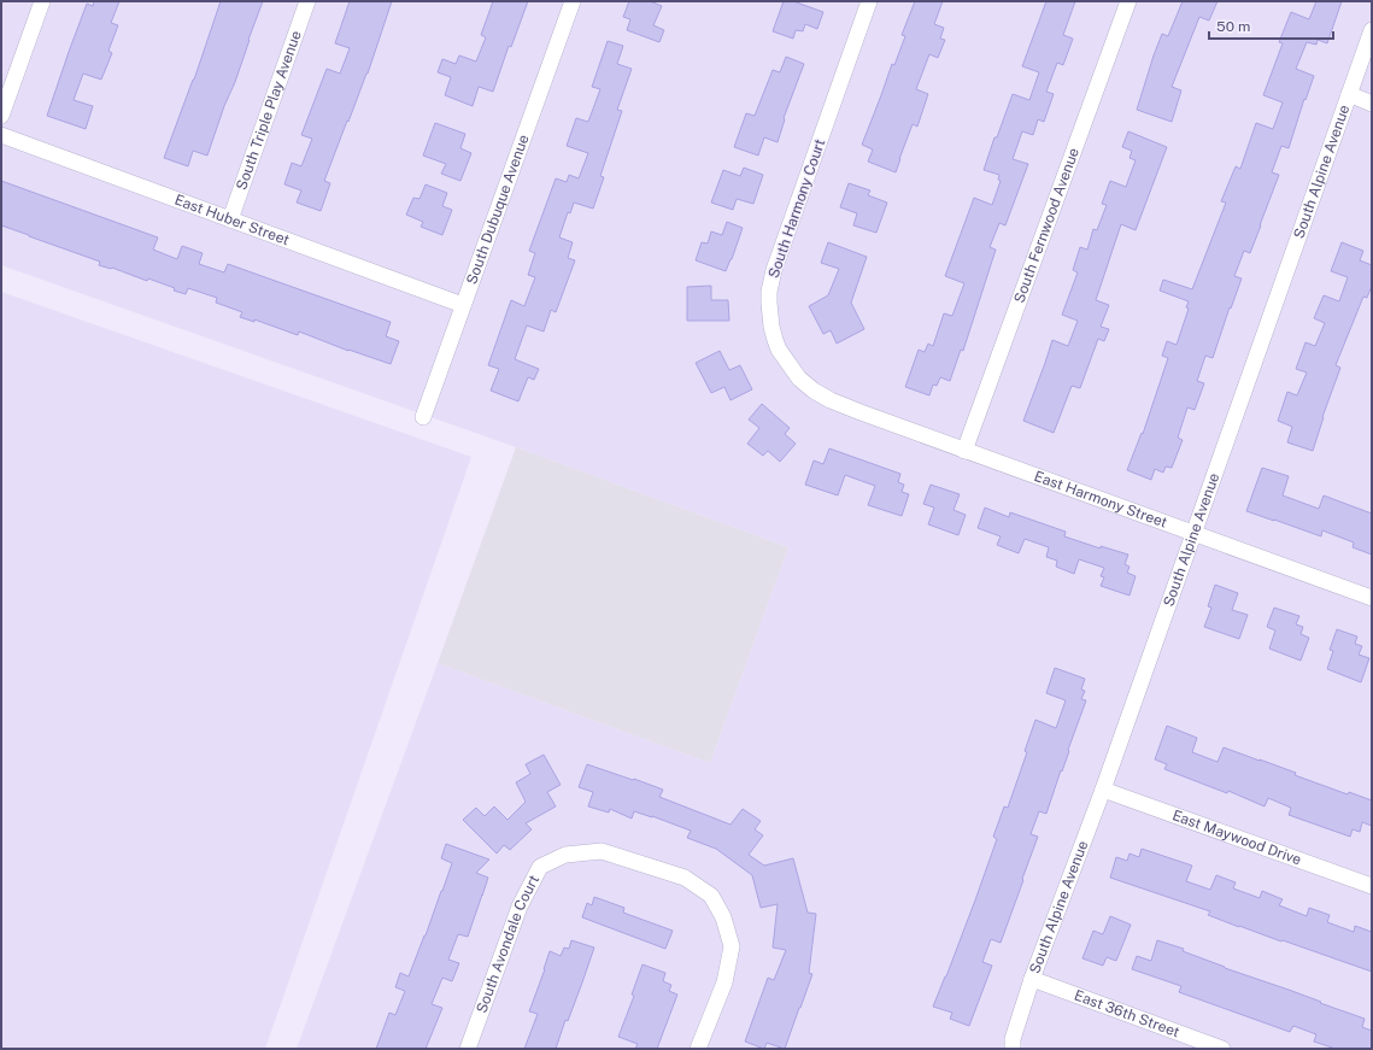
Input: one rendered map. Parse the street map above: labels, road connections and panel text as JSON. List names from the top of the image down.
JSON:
{
  "streets": {
    "street": [
      "South Triple Play Avenue",
      "South Alpine Avenue",
      "South Dubuque Avenue",
      "South Harmony Court",
      "East Huber Street",
      "South Fernwood Avenue",
      "East Harmony Street",
      "East Maywood Drive",
      "South Avondale Court",
      "East 36th Street"
    ]
  },
  "crossings": [
    ["South Triple Play Avenue", "East Huber Street"],
    ["South Alpine Avenue", "East Harmony Street"],
    ["South Alpine Avenue", "East Maywood Drive"],
    ["South Alpine Avenue", "East 36th Street"],
    ["South Dubuque Avenue", "East Huber Street"],
    ["South Harmony Court", "South Fernwood Avenue"],
    ["South Harmony Court", "East Harmony Street"],
    ["South Fernwood Avenue", "East Harmony Street"]
  ],
  "scale_bar": "50 m"
}
